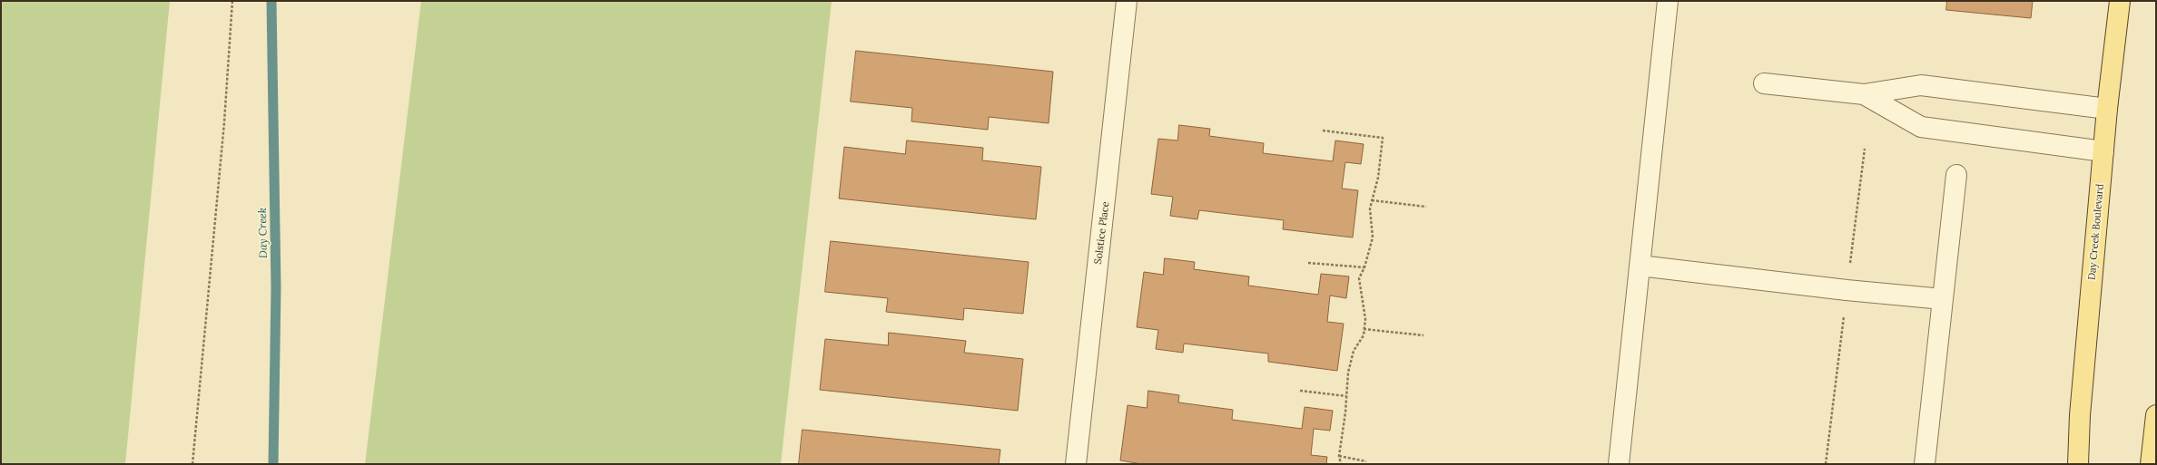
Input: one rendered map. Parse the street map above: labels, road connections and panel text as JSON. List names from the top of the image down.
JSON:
{
  "streets": {
    "main road": ["Day Creek Boulevard"],
    "street": ["Solstice Place"]
  },
  "water": ["Day Creek"]
}
